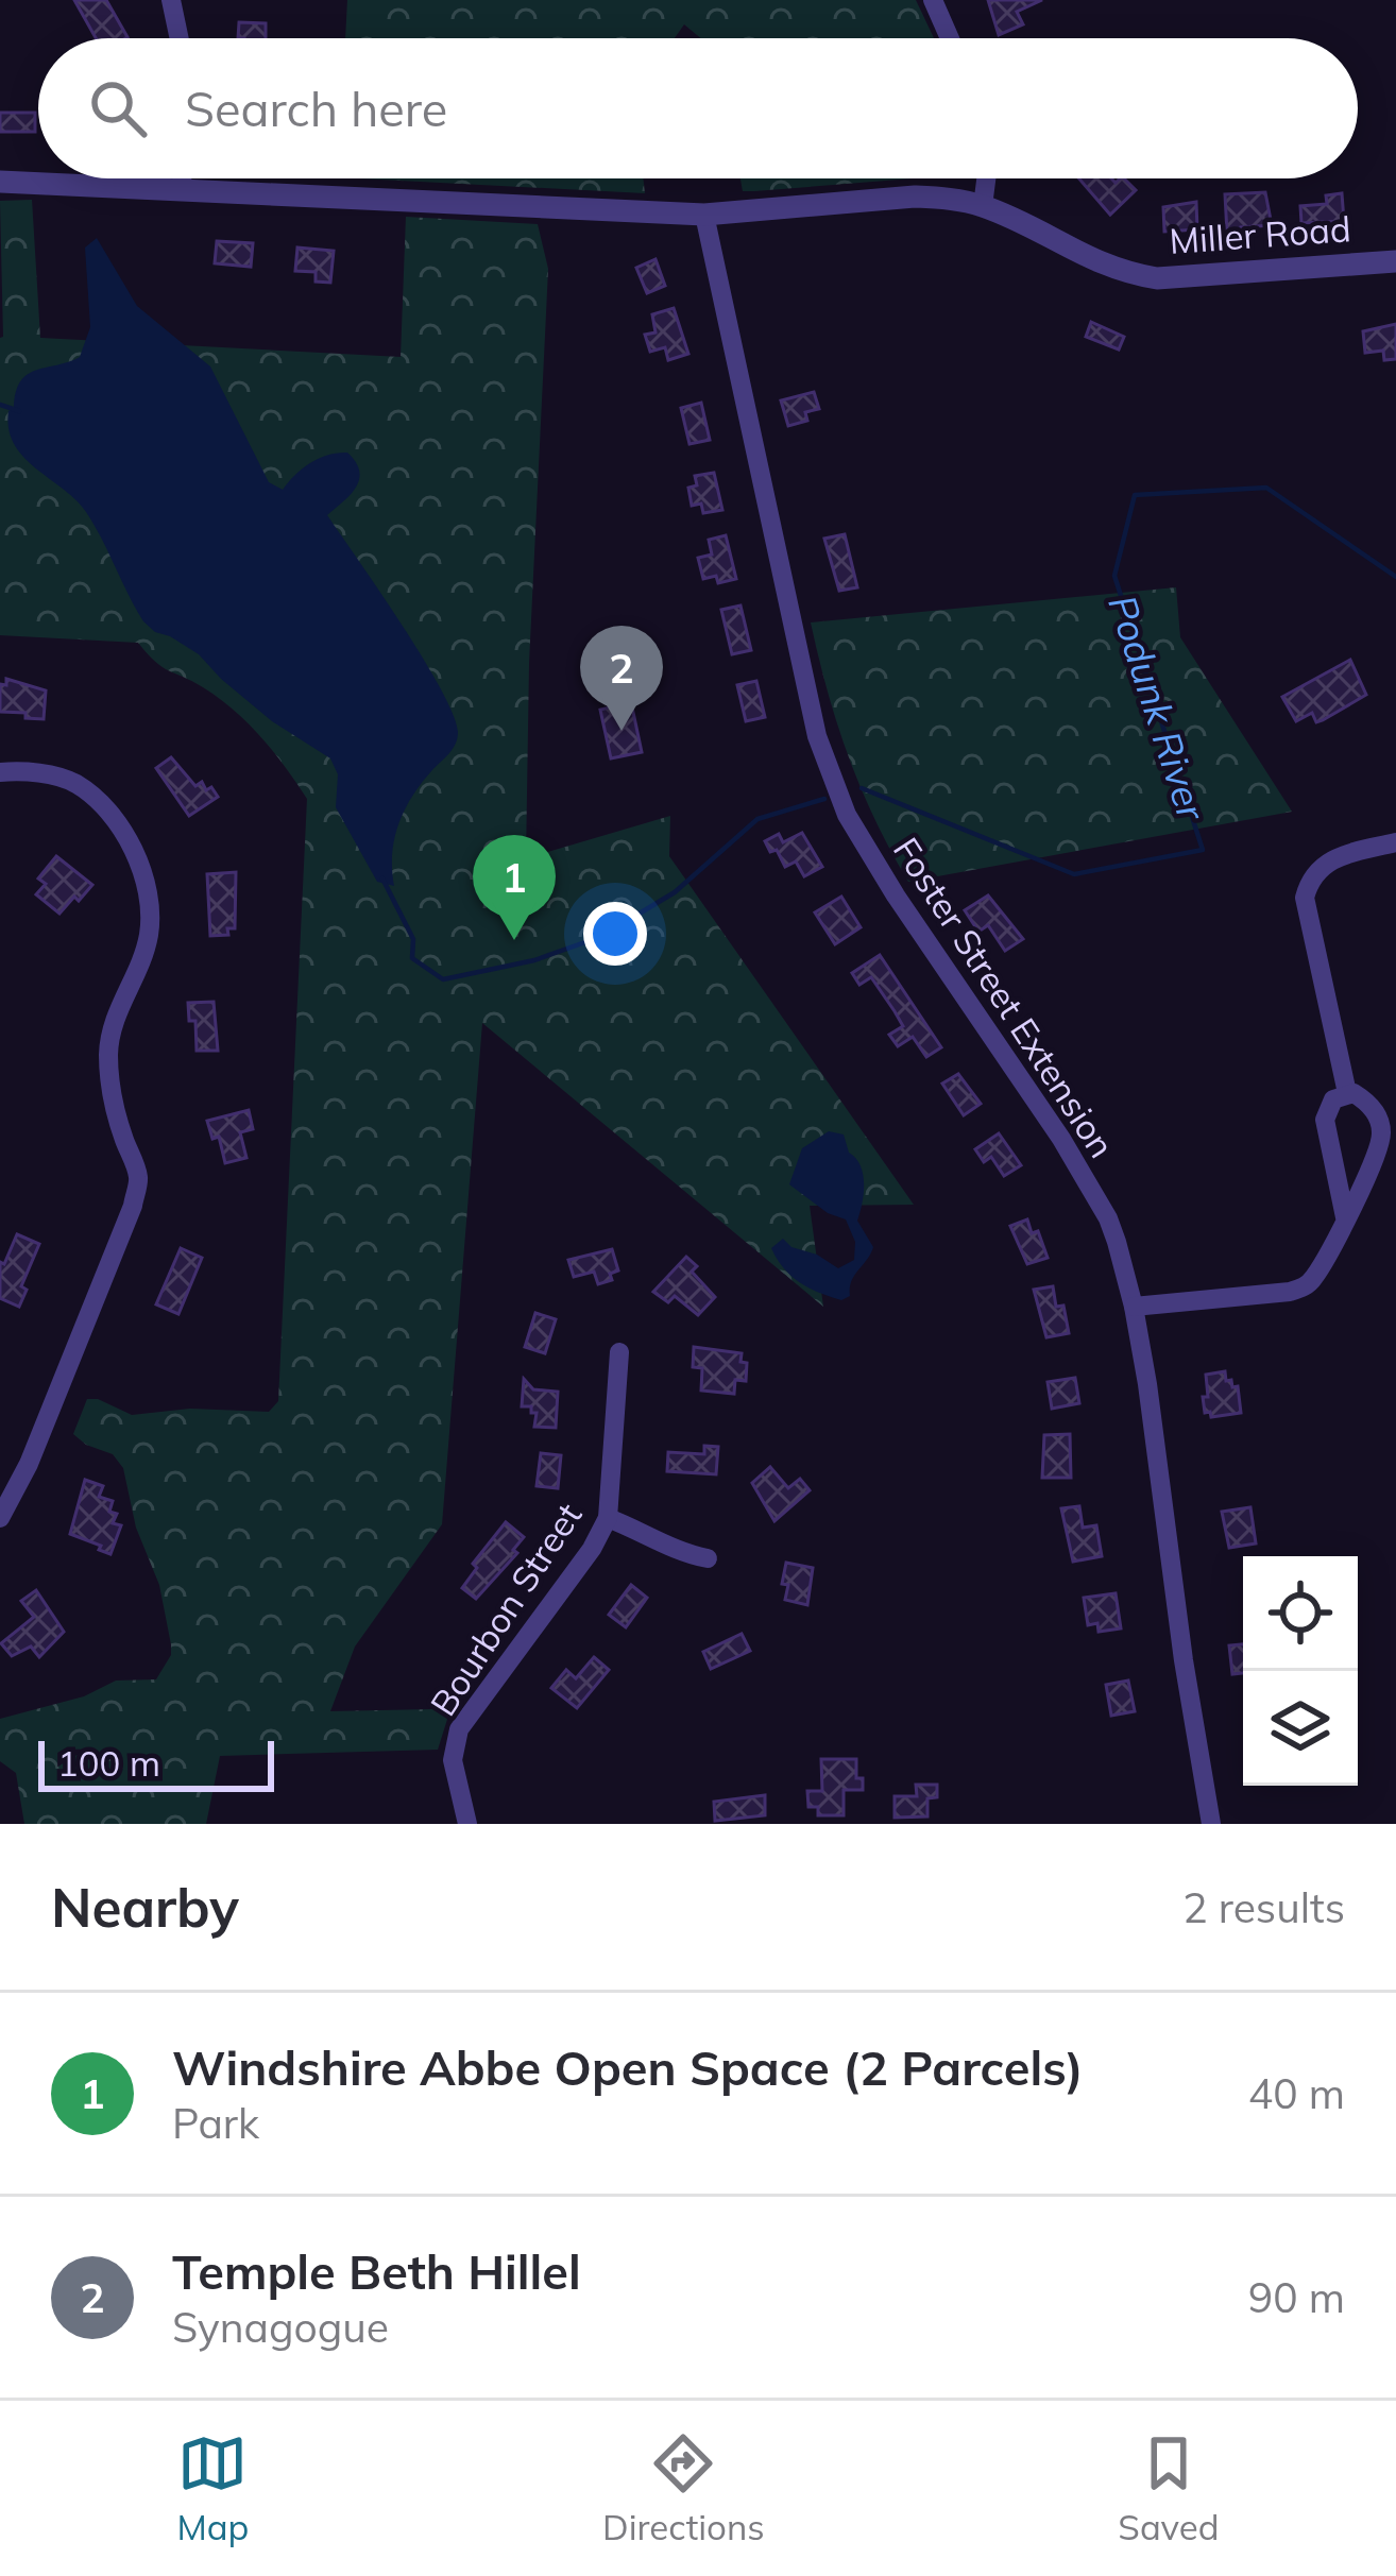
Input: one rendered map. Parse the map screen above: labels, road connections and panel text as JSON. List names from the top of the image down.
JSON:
{
  "streets": {
    "street": ["Miller Road", "Foster Street Extension", "Bourbon Street"]
  },
  "crossings": [
    ["Miller Road", "Foster Street Extension"]
  ],
  "water": ["Podunk River"],
  "scale_bar": "100 m",
  "page": {
    "search": "Search here",
    "pins": ["2", "1"],
    "scale": "100 m",
    "heading": ["Nearby", "2 results"],
    "list": [
      {
        "mark": "1",
        "name": "Windshire Abbe Open Space (2 Parcels)",
        "note": "Park",
        "value": "40 m"
      },
      {
        "mark": "2",
        "name": "Temple Beth Hillel",
        "note": "Synagogue",
        "value": "90 m"
      }
    ],
    "nav": ["Map", "Directions", "Saved"]
  }
}
